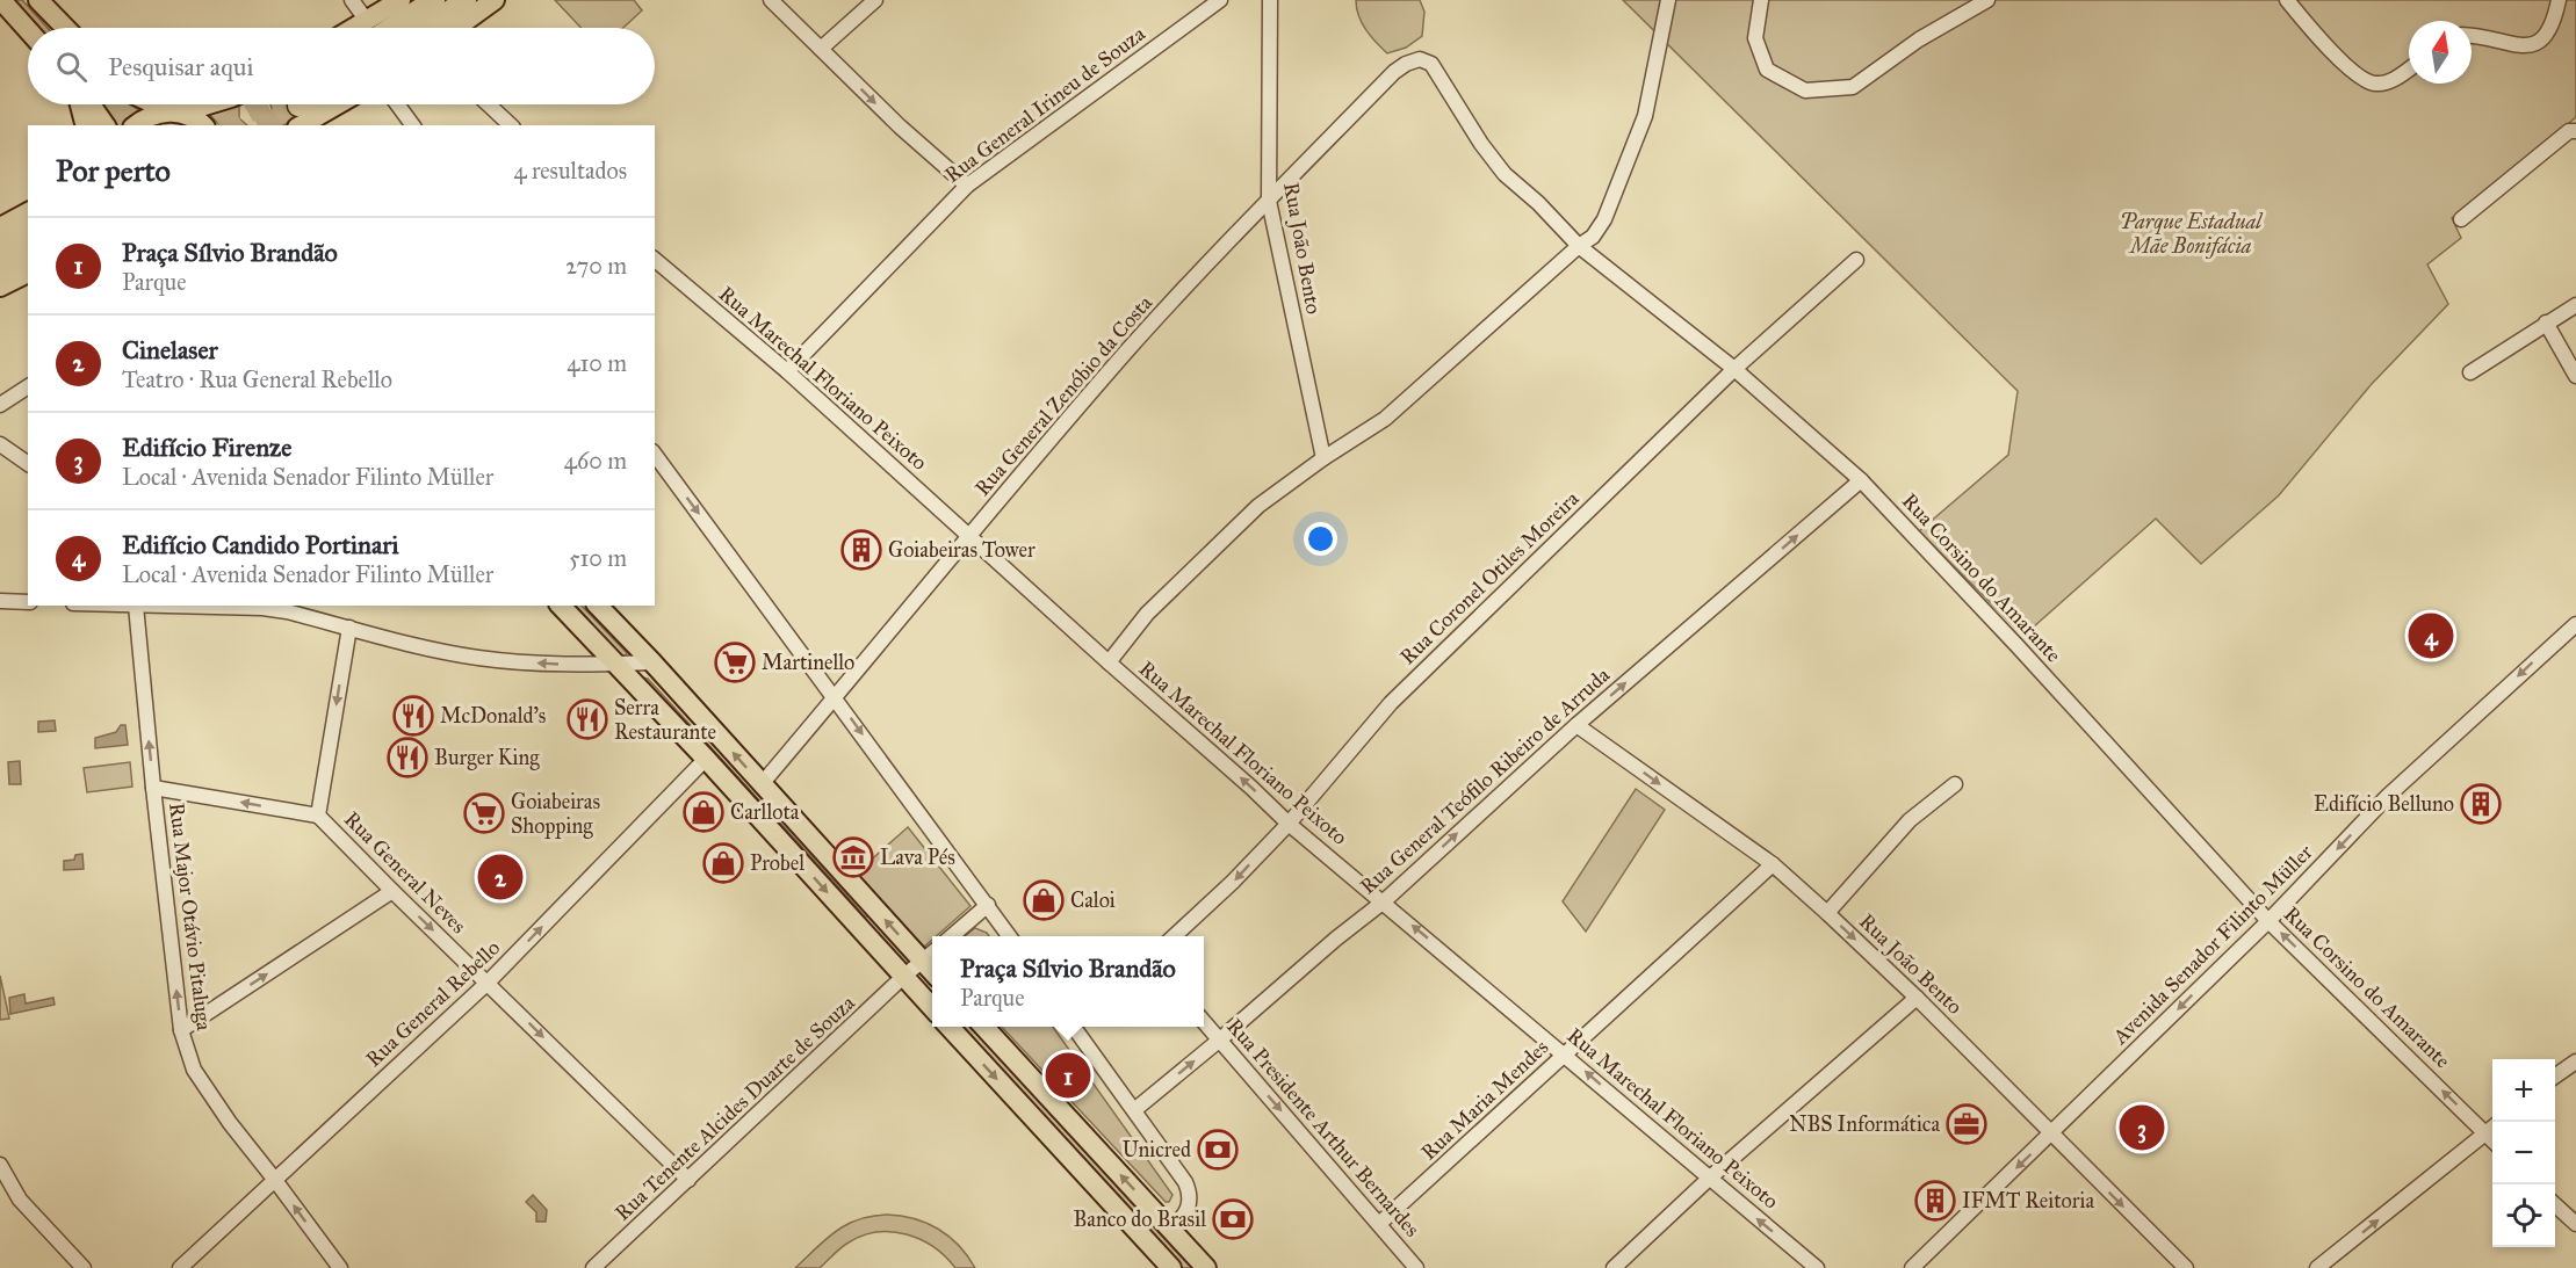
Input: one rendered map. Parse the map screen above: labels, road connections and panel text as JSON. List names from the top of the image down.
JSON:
{
  "streets": {
    "street": [
      "Rua General Irineu de Souza",
      "Rua João Bento",
      "Rua Marechal Floriano Peixoto",
      "Rua General Zenóbio da Costa",
      "Rua Coronel Otiles Moreira",
      "Rua Corsino do Amarante",
      "Rua General Teófilo Ribeiro de Arruda",
      "Rua General Neves",
      "Rua Major Otávio Pitaluga",
      "Avenida Senador Filinto Müller",
      "Rua General Rebello",
      "Rua Maria Mendes",
      "Rua Tenente Alcides Duarte de Souza",
      "Rua Presidente Arthur Bernardes"
    ]
  },
  "crossings": [
    ["Rua General Irineu de Souza", "Rua Marechal Floriano Peixoto"],
    ["Rua João Bento", "Rua General Zenóbio da Costa"],
    ["Rua João Bento", "Rua General Teófilo Ribeiro de Arruda"],
    ["Rua João Bento", "Avenida Senador Filinto Müller"],
    ["Rua João Bento", "Rua Maria Mendes"],
    ["Rua Marechal Floriano Peixoto", "Rua General Zenóbio da Costa"],
    ["Rua Marechal Floriano Peixoto", "Rua Coronel Otiles Moreira"],
    ["Rua Marechal Floriano Peixoto", "Rua General Teófilo Ribeiro de Arruda"],
    ["Rua Marechal Floriano Peixoto", "Rua Maria Mendes"],
    ["Rua General Zenóbio da Costa", "Rua Corsino do Amarante"],
    ["Rua Coronel Otiles Moreira", "Rua Corsino do Amarante"],
    ["Rua Corsino do Amarante", "Rua General Teófilo Ribeiro de Arruda"],
    ["Rua Corsino do Amarante", "Avenida Senador Filinto Müller"],
    ["Rua General Teófilo Ribeiro de Arruda", "Rua Presidente Arthur Bernardes"],
    ["Rua General Neves", "Rua General Rebello"],
    ["Rua General Neves", "Rua Tenente Alcides Duarte de Souza"],
    ["Rua Major Otávio Pitaluga", "Rua General Rebello"],
    ["Rua Maria Mendes", "Rua Presidente Arthur Bernardes"]
  ],
  "one_way": [
    "Rua João Bento",
    "Rua Marechal Floriano Peixoto",
    "Rua General Teófilo Ribeiro de Arruda",
    "Rua General Neves",
    "Rua Major Otávio Pitaluga",
    "Avenida Senador Filinto Müller",
    "Rua General Rebello",
    "Rua Presidente Arthur Bernardes"
  ],
  "parks": ["Parque Estadual Mãe Bonifácia"],
  "places": {
    "building": ["Goiabeiras Tower", "Edifício Belluno", "IFMT Reitoria"],
    "supermarket": ["Martinello", "Goiabeiras Shopping"],
    "restaurant": ["McDonald's", "Serra Restaurante", "Burger King"],
    "shop": ["Carllota", "Probel", "Caloi"],
    "museum": ["Lava Pés"],
    "office": ["NBS Informática"],
    "bank": ["Unicred", "Banco do Brasil"]
  },
  "north": "top",
  "page": {
    "search": "Pesquisar aqui",
    "heading": ["Por perto", "4 resultados"],
    "list": [
      {
        "mark": "1",
        "name": "Praça Sílvio Brandão",
        "note": "Parque",
        "value": "270 m"
      },
      {
        "mark": "2",
        "name": "Cinelaser",
        "note": "Teatro · Rua General Rebello",
        "value": "410 m"
      },
      {
        "mark": "3",
        "name": "Edifício Firenze",
        "note": "Local · Avenida Senador Filinto Müller",
        "value": "460 m"
      },
      {
        "mark": "4",
        "name": "Edifício Candido Portinari",
        "note": "Local · Avenida Senador Filinto Müller",
        "value": "510 m"
      }
    ],
    "pins": [
      "4",
      "2",
      "1",
      "3"
    ],
    "popup": ["Praça Sílvio Brandão", "Parque"],
    "map_buttons": ["+", "−"]
  }
}
